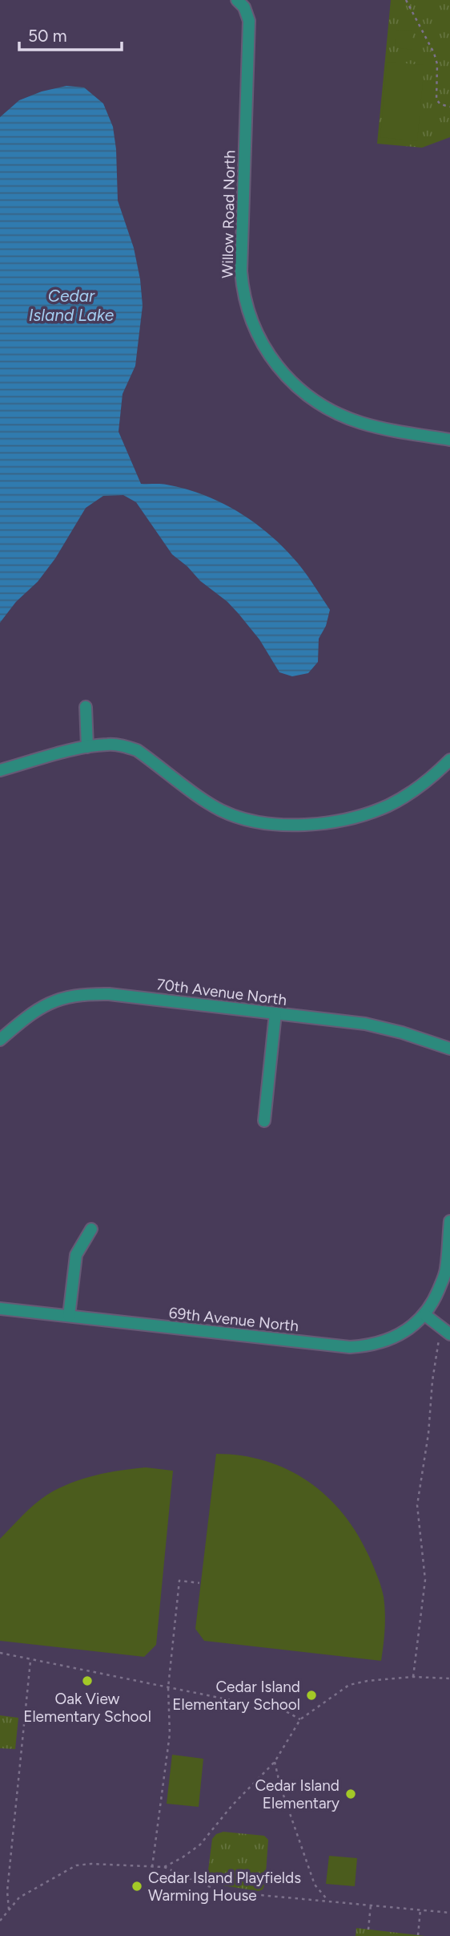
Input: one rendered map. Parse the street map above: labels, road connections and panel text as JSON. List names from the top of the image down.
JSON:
{
  "streets": {
    "street": ["Willow Road North", "70th Avenue North", "69th Avenue North"]
  },
  "water": ["Cedar Island Lake"],
  "places": [
    "Oak View Elementary School",
    "Cedar Island Elementary School",
    "Cedar Island Elementary",
    "Cedar Island Playfields Warming House"
  ],
  "scale_bar": "50 m"
}
